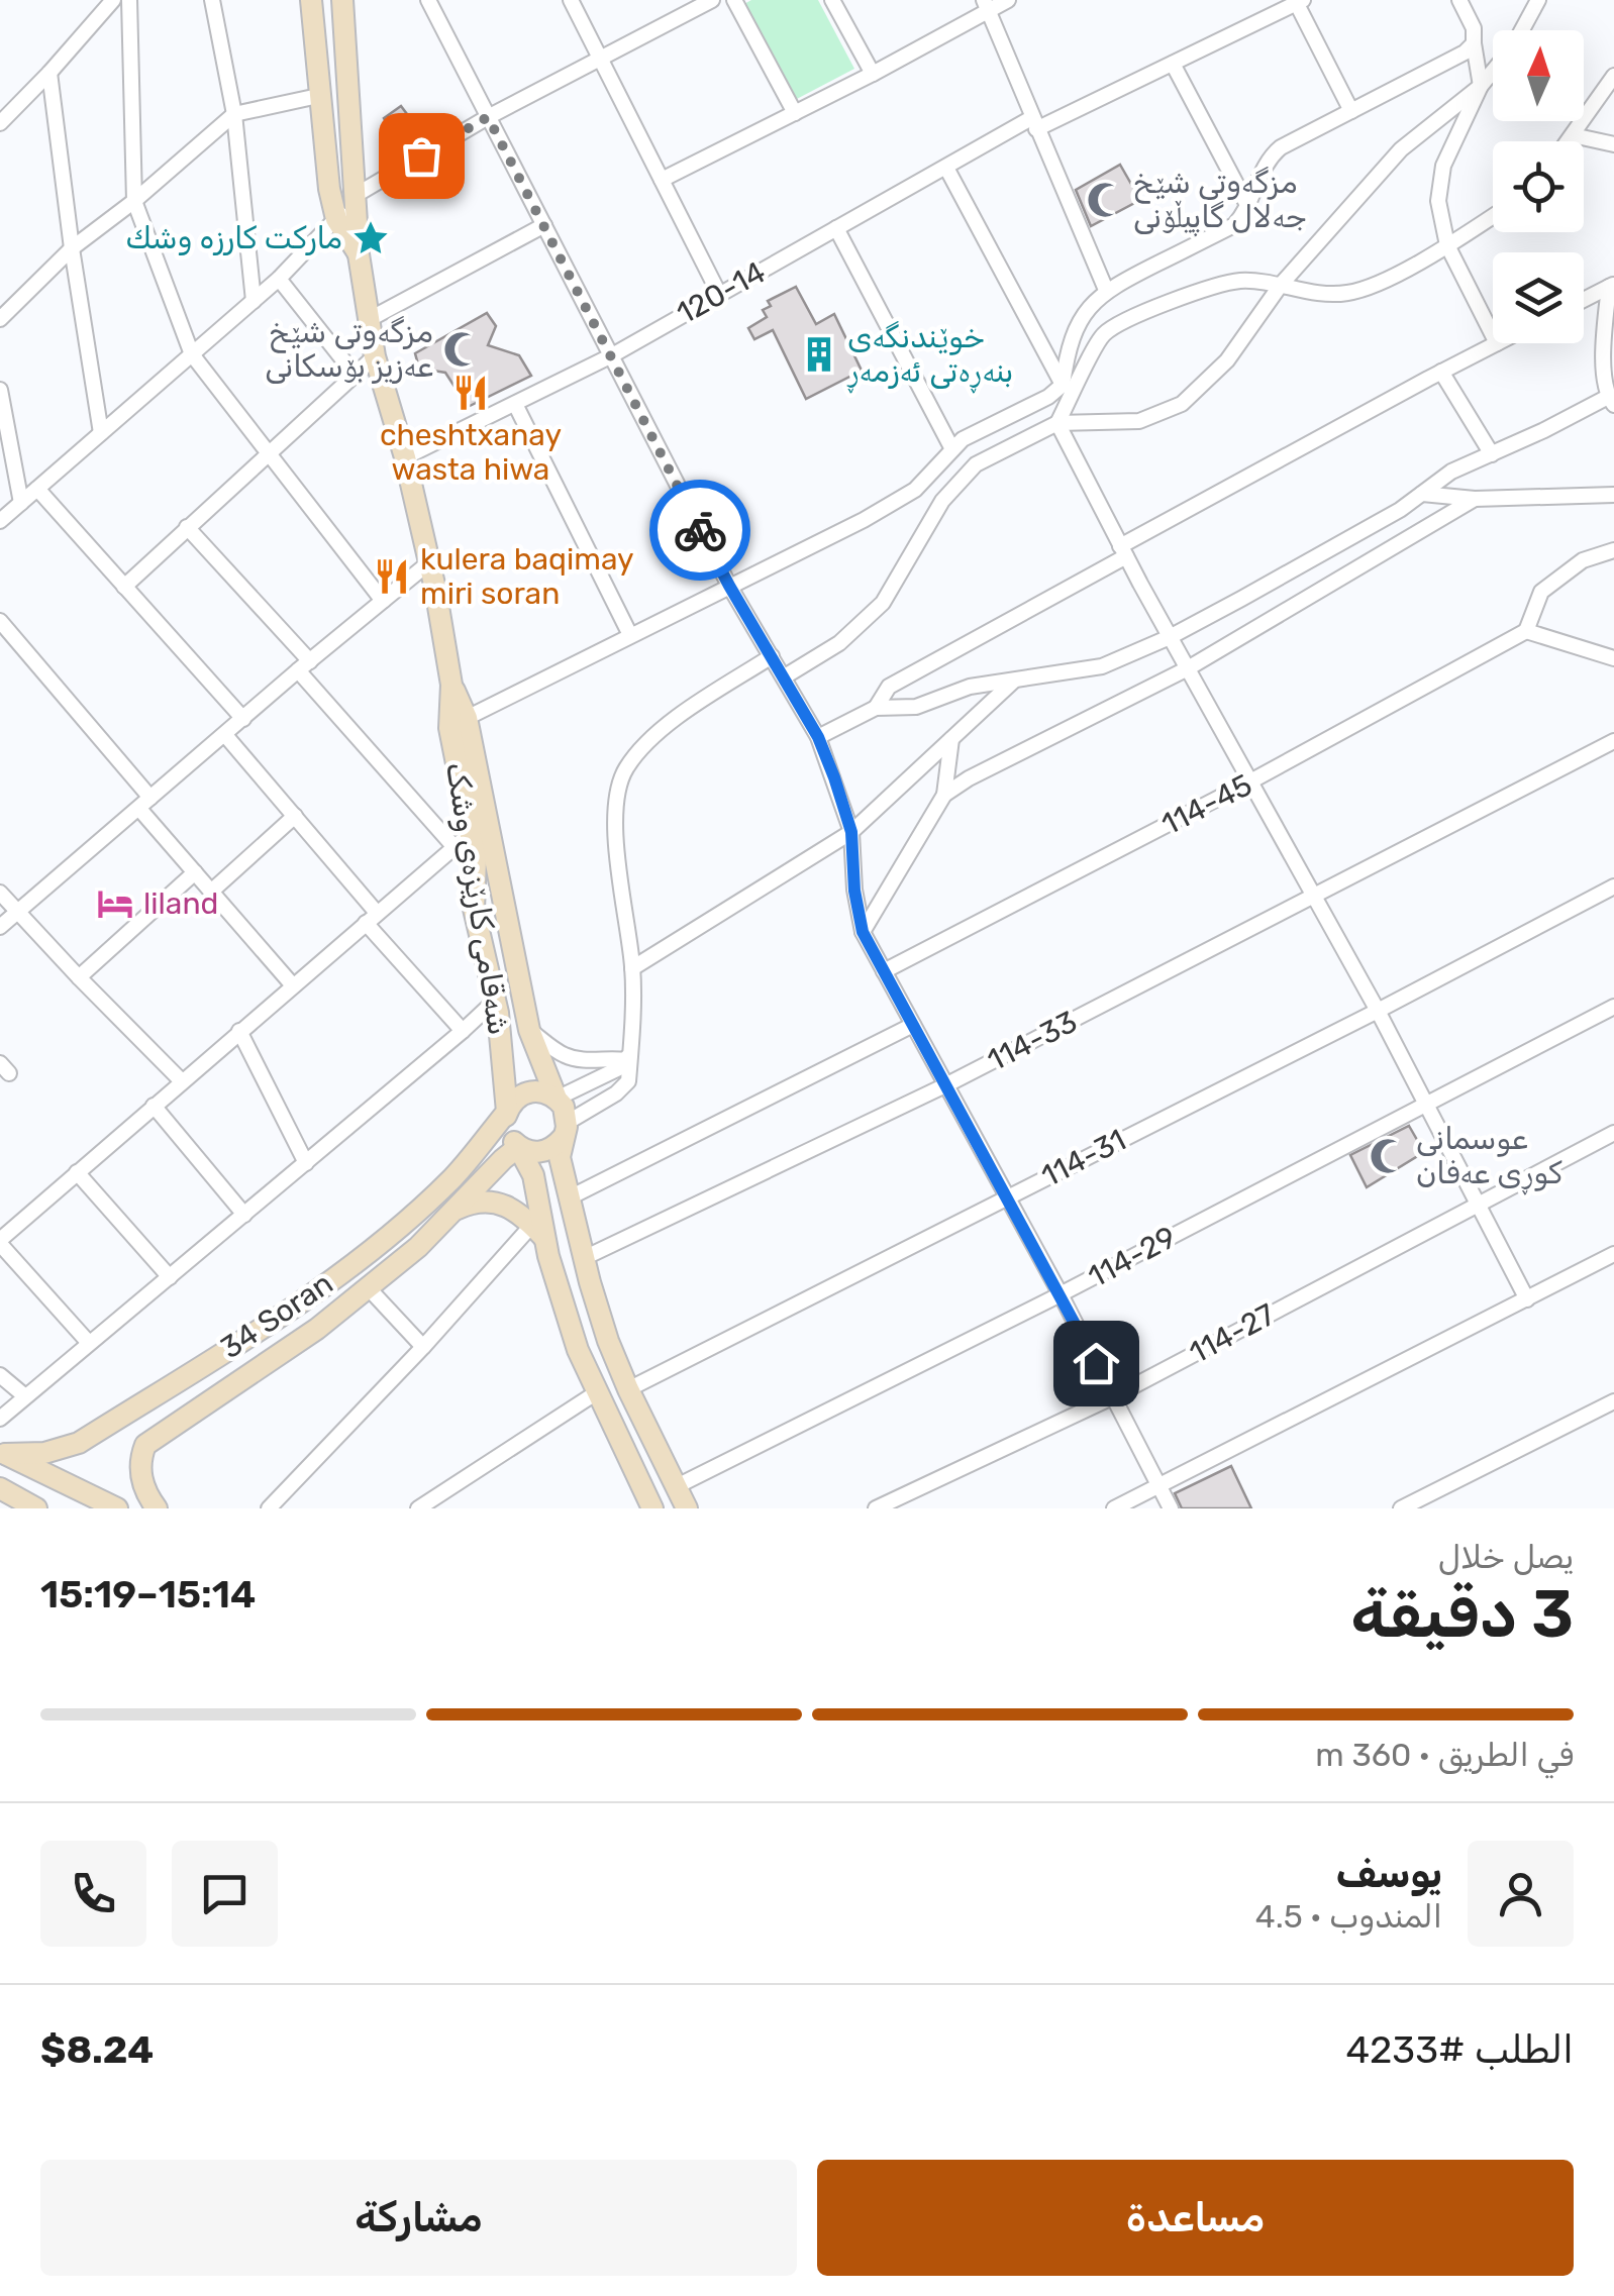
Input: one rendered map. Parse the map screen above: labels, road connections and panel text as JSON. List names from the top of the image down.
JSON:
{
  "streets": {
    "main road": ["شەقامی کارێزەی وشک", "34 Soran"],
    "street": [
      "120-14",
      "114-45",
      "114-33",
      "114-31",
      "114-29",
      "114-27"
    ]
  },
  "crossings": [
    ["120-14", "شەقامی کارێزەی وشک"],
    ["شەقامی کارێزەی وشک", "34 Soran"]
  ],
  "places": {
    "mosque": ["مزگەوتی شێخ جەلال گاپیڵۆنی", "مزگەوتی شێخ عەزیز بۆسکانی", "عوسمانی کوڕی عەفان"],
    "place": ["ماركت كارزه وشك"],
    "building": ["خوێندنگەی بنەڕەتی ئەزمەڕ"],
    "restaurant": ["cheshtxanay wasta hiwa", "kulera baqimay miri soran"],
    "hotel": ["liland"]
  },
  "north": "top",
  "page": {
    "heading": ["3 دقيقة", "يصل خلال", "15:14–15:19"],
    "panel": [
      "يوسف",
      "المندوب · 4.5",
      "الطلب #4233",
      "$8.24"
    ],
    "bar": "في الطريق · 360 m",
    "buttons": ["مساعدة", "مشاركة"]
  }
}
